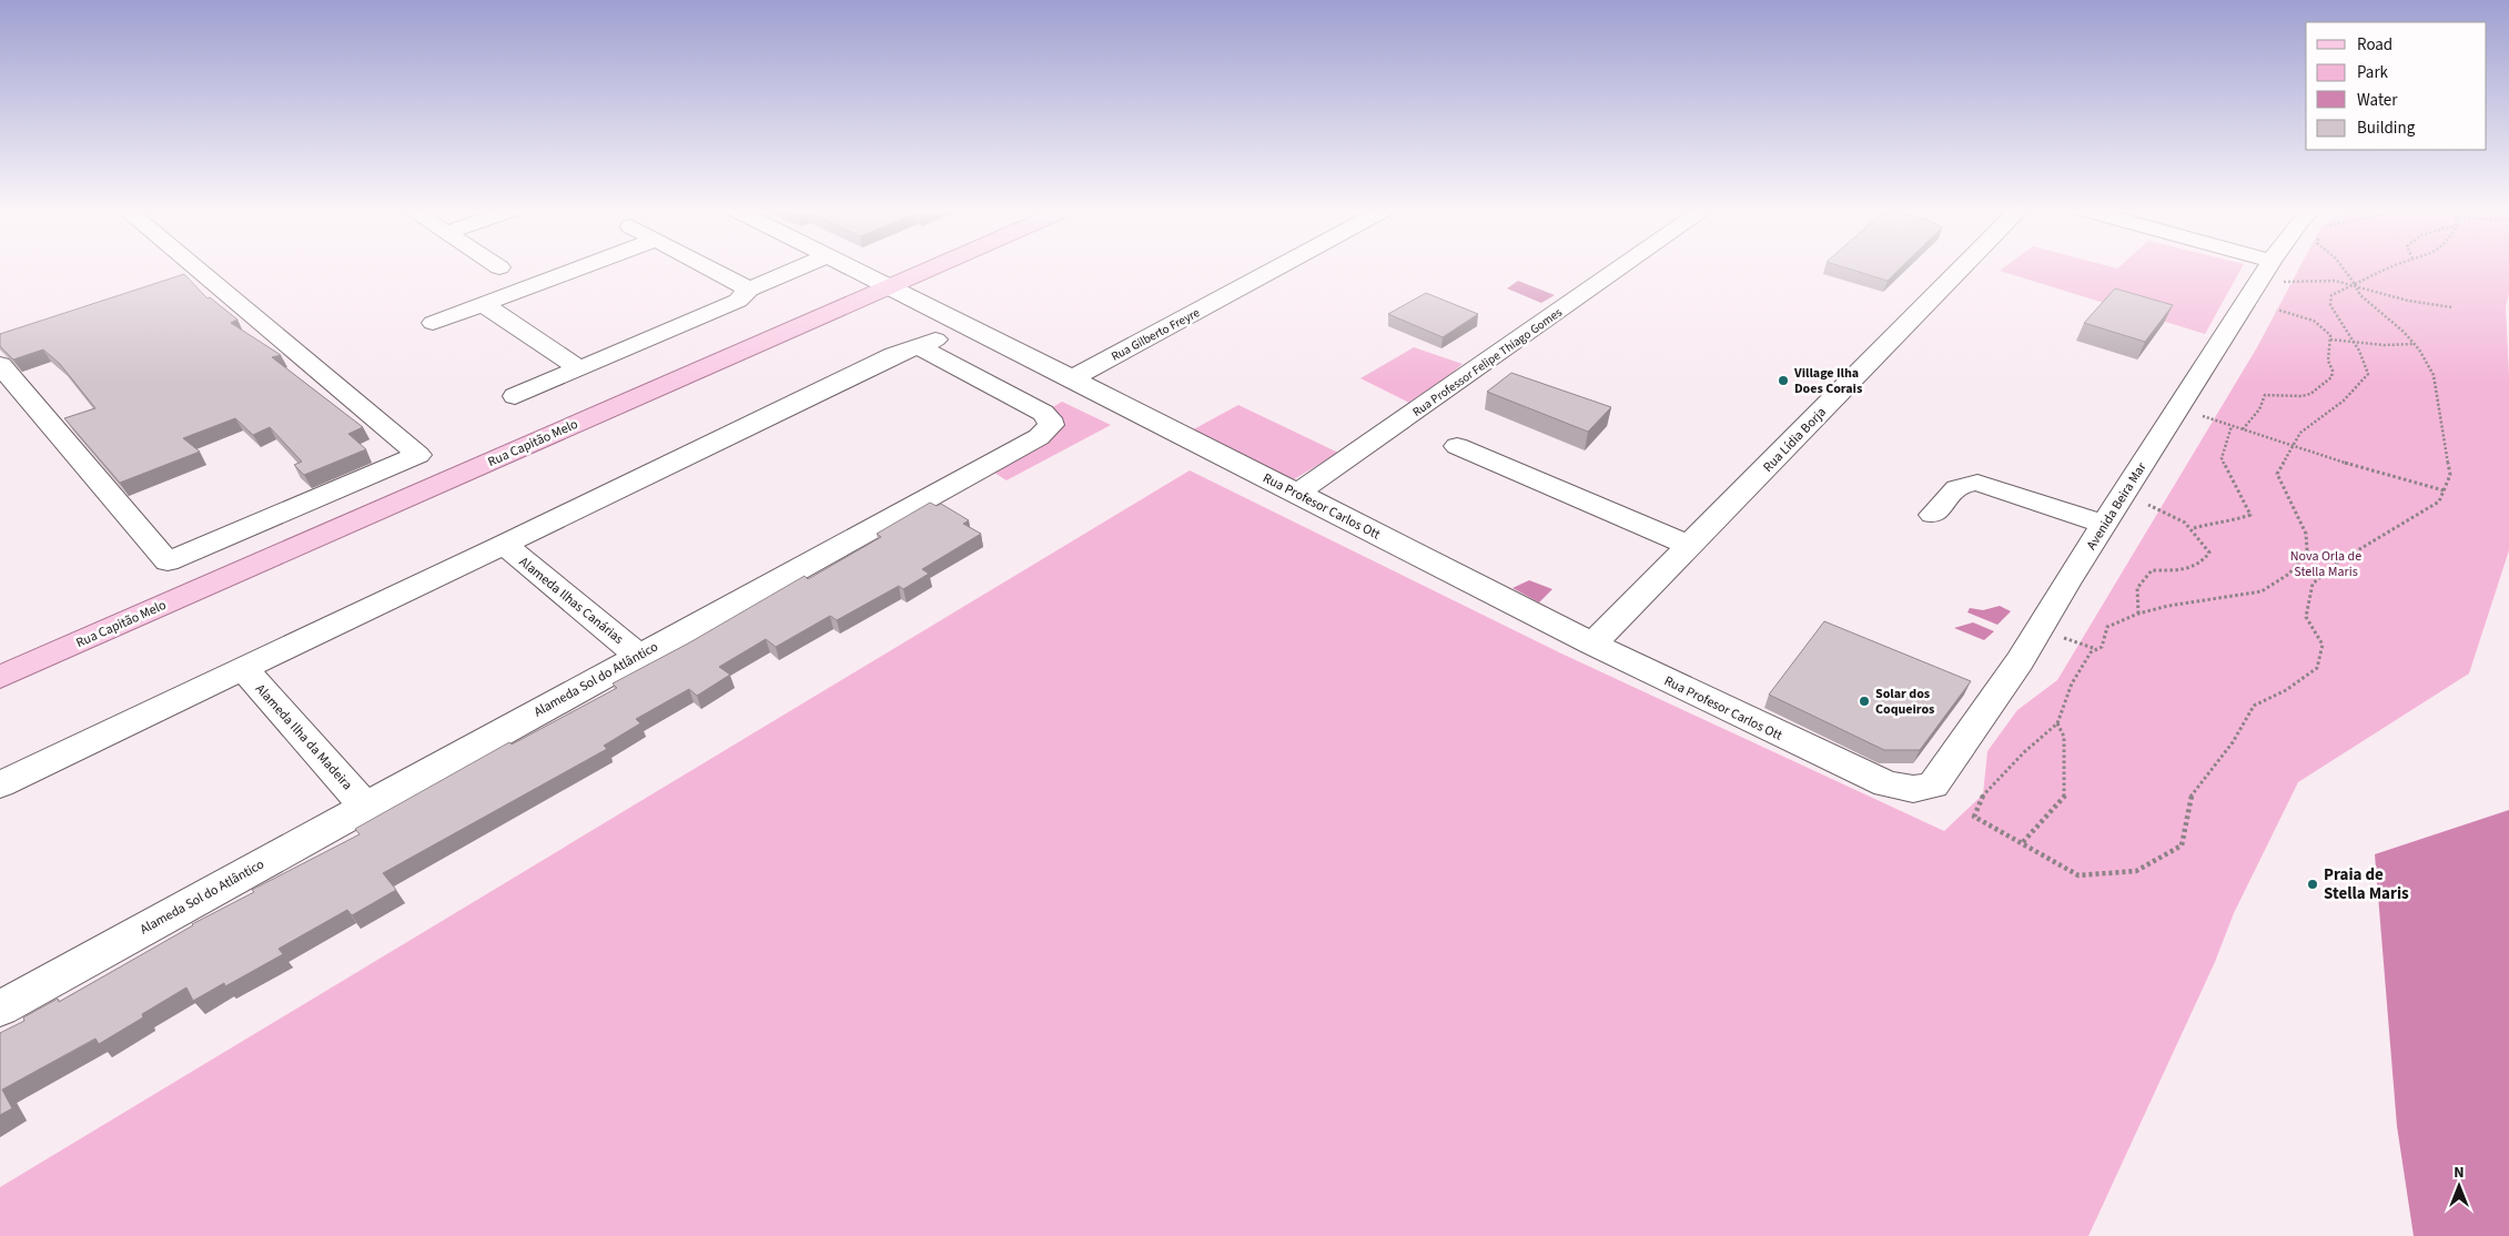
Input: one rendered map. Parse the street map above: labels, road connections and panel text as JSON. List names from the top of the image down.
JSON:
{
  "streets": {
    "main road": ["Rua Capitão Melo"],
    "street": [
      "Rua Gilberto Freyre",
      "Rua Professor Felipe Thiago Gomes",
      "Rua Lídia Borja",
      "Rua Profesor Carlos Ott",
      "Avenida Beira Mar",
      "Alameda Ilhas Canárias",
      "Alameda Sol do Atlântico",
      "Alameda Ilha da Madeira"
    ]
  },
  "crossings": [
    ["Rua Gilberto Freyre", "Rua Profesor Carlos Ott"],
    ["Rua Professor Felipe Thiago Gomes", "Rua Profesor Carlos Ott"],
    ["Rua Lídia Borja", "Rua Profesor Carlos Ott"],
    ["Rua Capitão Melo", "Rua Profesor Carlos Ott"],
    ["Rua Profesor Carlos Ott", "Avenida Beira Mar"],
    ["Alameda Ilhas Canárias", "Alameda Sol do Atlântico"],
    ["Alameda Sol do Atlântico", "Alameda Ilha da Madeira"]
  ],
  "parks": ["Nova Orla de Stella Maris"],
  "places": ["Village Ilha Does Corais", "Solar dos Coqueiros", "Praia de Stella Maris"],
  "legend": [
    "Road",
    "Park",
    "Water",
    "Building"
  ],
  "north": "top"
}
